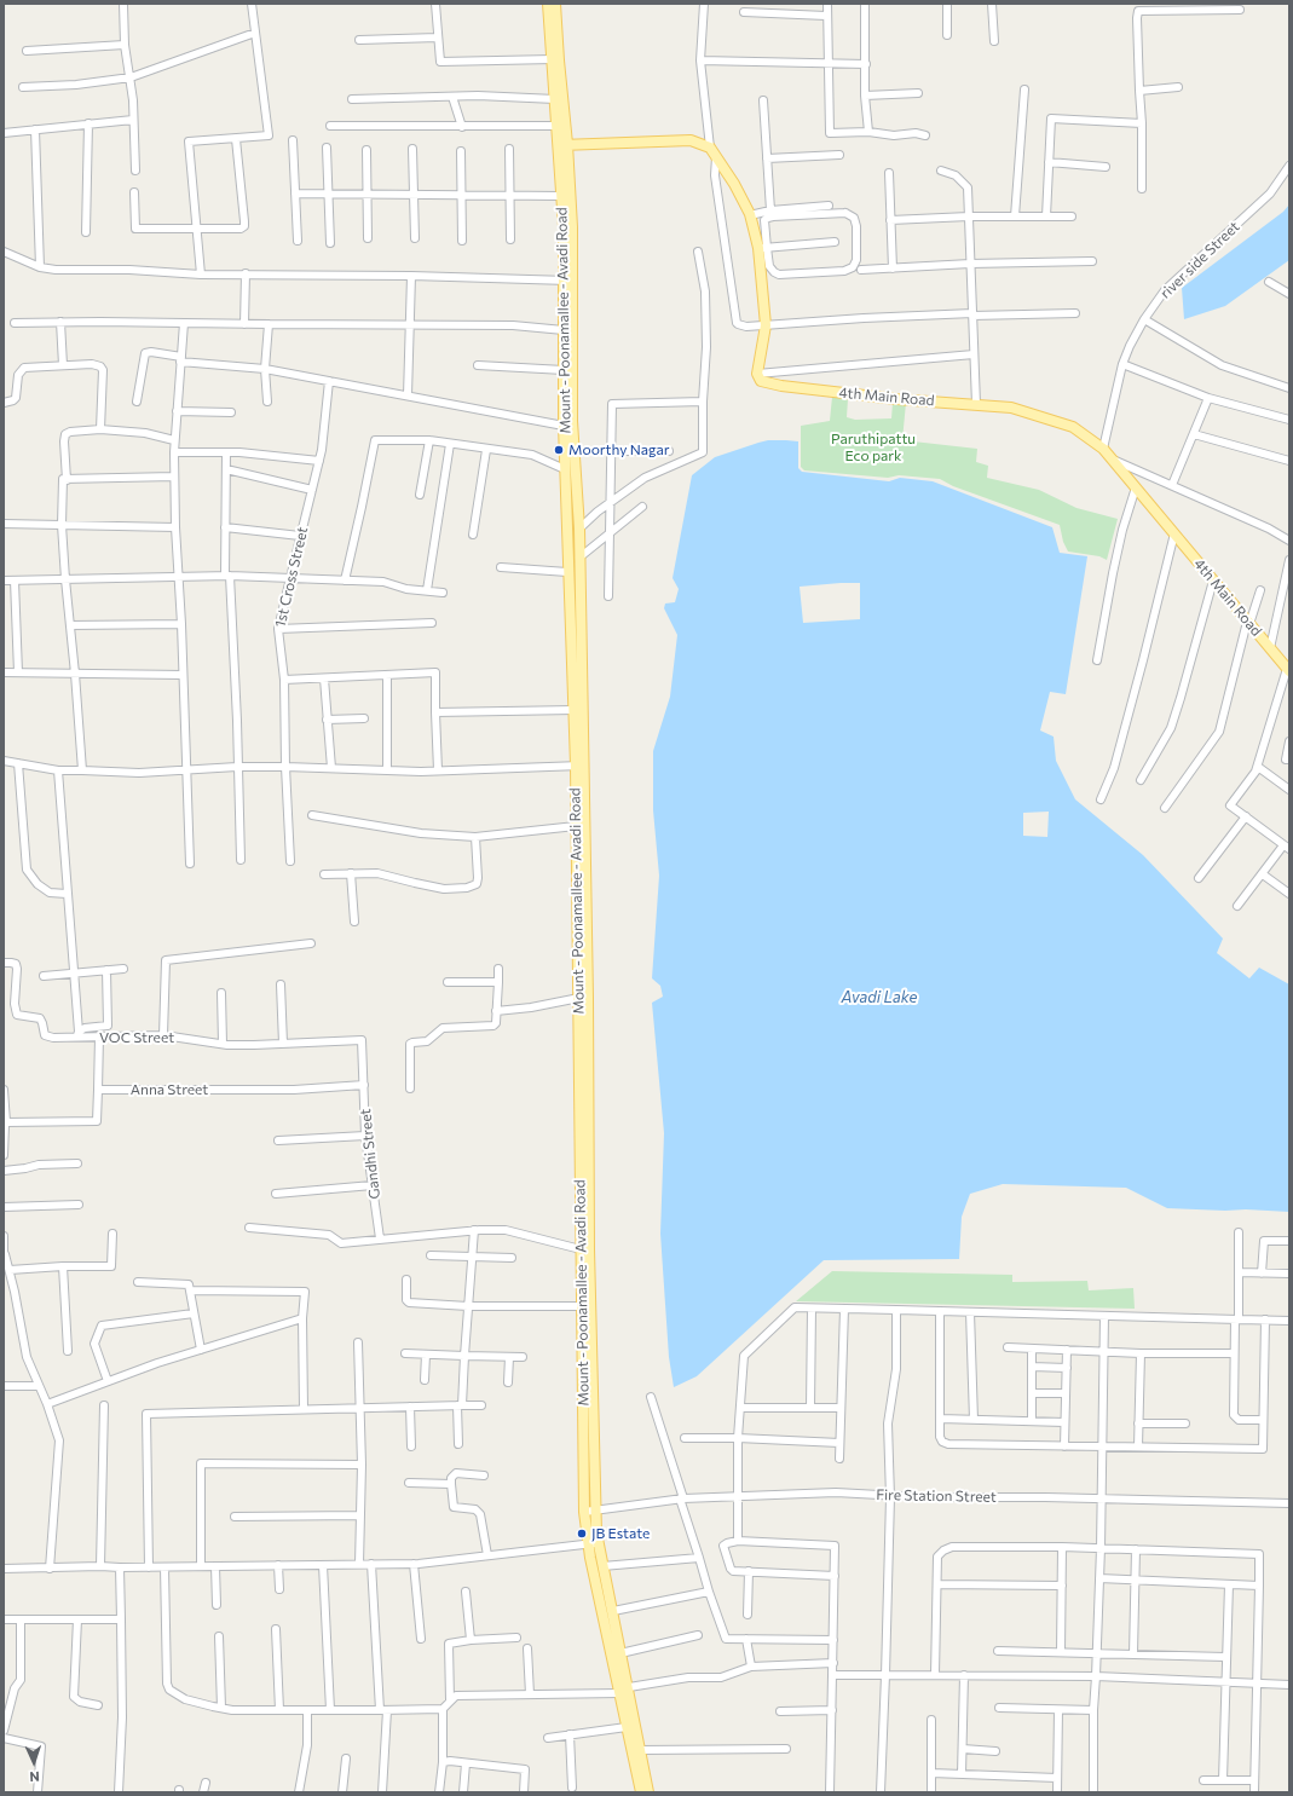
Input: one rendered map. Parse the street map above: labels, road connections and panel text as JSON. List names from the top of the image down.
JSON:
{
  "streets": {
    "main road": ["Mount - Poonamallee - Avadi Road", "4th Main Road"],
    "street": [
      "river side Street",
      "1st Cross Street",
      "VOC Street",
      "Anna Street",
      "Gandhi Street",
      "Fire Station Street"
    ]
  },
  "crossings": [
    ["river side Street", "4th Main Road"],
    ["Mount - Poonamallee - Avadi Road", "Fire Station Street"],
    ["VOC Street", "Gandhi Street"],
    ["Anna Street", "Gandhi Street"]
  ],
  "water": ["Avadi Lake"],
  "parks": ["Paruthipattu Eco park"],
  "places": ["Moorthy Nagar", "JB Estate"],
  "north": "bottom"
}
